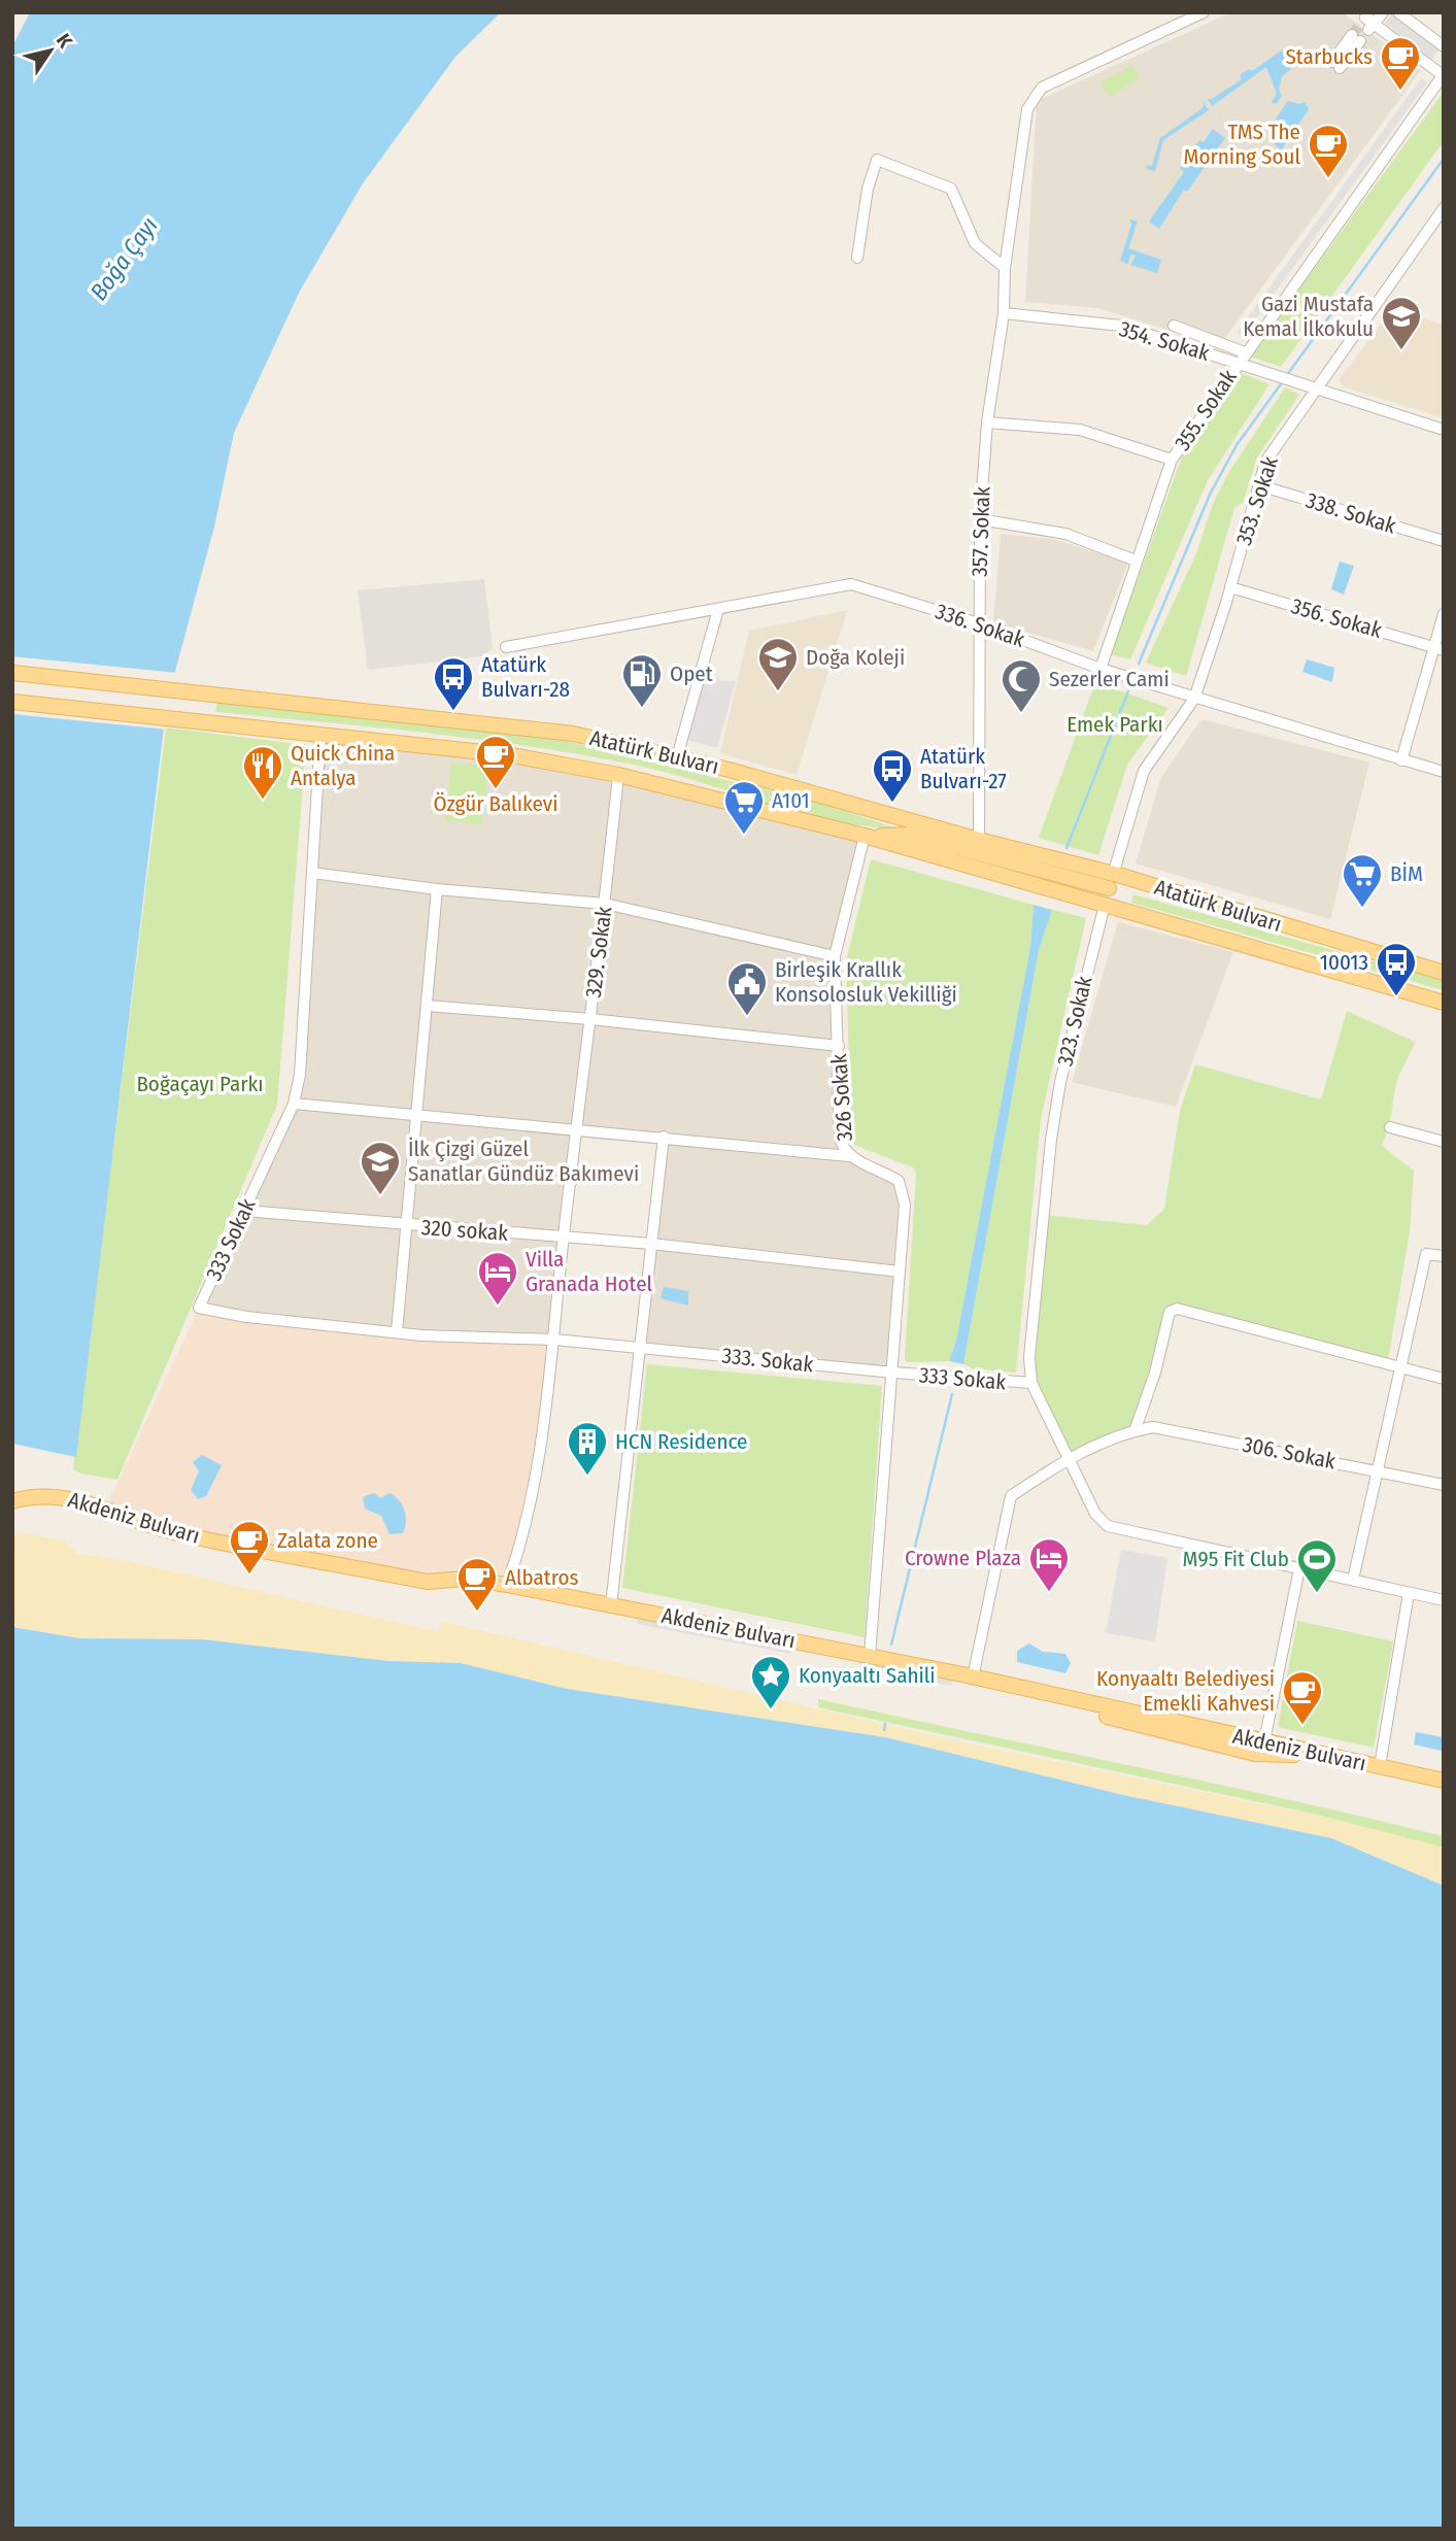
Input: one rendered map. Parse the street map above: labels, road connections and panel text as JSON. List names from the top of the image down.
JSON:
{
  "streets": {
    "main road": ["Atatürk Bulvarı", "Akdeniz Bulvarı"],
    "street": [
      "354. Sokak",
      "355. Sokak",
      "353. Sokak",
      "338. Sokak",
      "357. Sokak",
      "356. Sokak",
      "336. Sokak",
      "329. Sokak",
      "323. Sokak",
      "326 Sokak",
      "320 sokak",
      "333 Sokak",
      "333. Sokak",
      "306. Sokak"
    ]
  },
  "crossings": [
    ["354. Sokak", "355. Sokak"],
    ["354. Sokak", "353. Sokak"],
    ["354. Sokak", "357. Sokak"],
    ["355. Sokak", "336. Sokak"],
    ["353. Sokak", "338. Sokak"],
    ["353. Sokak", "356. Sokak"],
    ["353. Sokak", "336. Sokak"],
    ["353. Sokak", "Atatürk Bulvarı"],
    ["357. Sokak", "336. Sokak"],
    ["357. Sokak", "Atatürk Bulvarı"],
    ["Atatürk Bulvarı", "329. Sokak"],
    ["Atatürk Bulvarı", "323. Sokak"],
    ["Atatürk Bulvarı", "326 Sokak"],
    ["Atatürk Bulvarı", "333 Sokak"],
    ["329. Sokak", "320 sokak"],
    ["329. Sokak", "333 Sokak"],
    ["329. Sokak", "Akdeniz Bulvarı"],
    ["323. Sokak", "333 Sokak"],
    ["326 Sokak", "320 sokak"],
    ["326 Sokak", "333 Sokak"],
    ["326 Sokak", "333. Sokak"],
    ["326 Sokak", "Akdeniz Bulvarı"],
    ["320 sokak", "333 Sokak"],
    ["333 Sokak", "333. Sokak"]
  ],
  "water": ["Boğa Çayı"],
  "parks": ["Emek Parkı", "Boğaçayı Parkı"],
  "places": {
    "cafe": [
      "Starbucks",
      "TMS The Morning Soul",
      "Özgür Balıkevi",
      "Zalata zone",
      "Albatros",
      "Konyaaltı Belediyesi Emekli Kahvesi"
    ],
    "school or university": ["Gazi Mustafa Kemal İlkokulu", "Doğa Koleji", "İlk Çizgi Güzel Sanatlar Gündüz Bakımevi"],
    "fuel station": ["Opet"],
    "bus stop": ["Atatürk Bulvarı-28", "Atatürk Bulvarı-27", "10013"],
    "mosque": ["Sezerler Cami"],
    "restaurant": ["Quick China Antalya"],
    "supermarket": ["A101", "BİM"],
    "public building": ["Birleşik Krallık Konsolosluk Vekilliği"],
    "hotel": ["Villa Granada Hotel", "Crowne Plaza"],
    "building": ["HCN Residence"],
    "sports": ["M95 Fit Club"],
    "place": ["Konyaaltı Sahili"]
  },
  "north": "top right"
}
